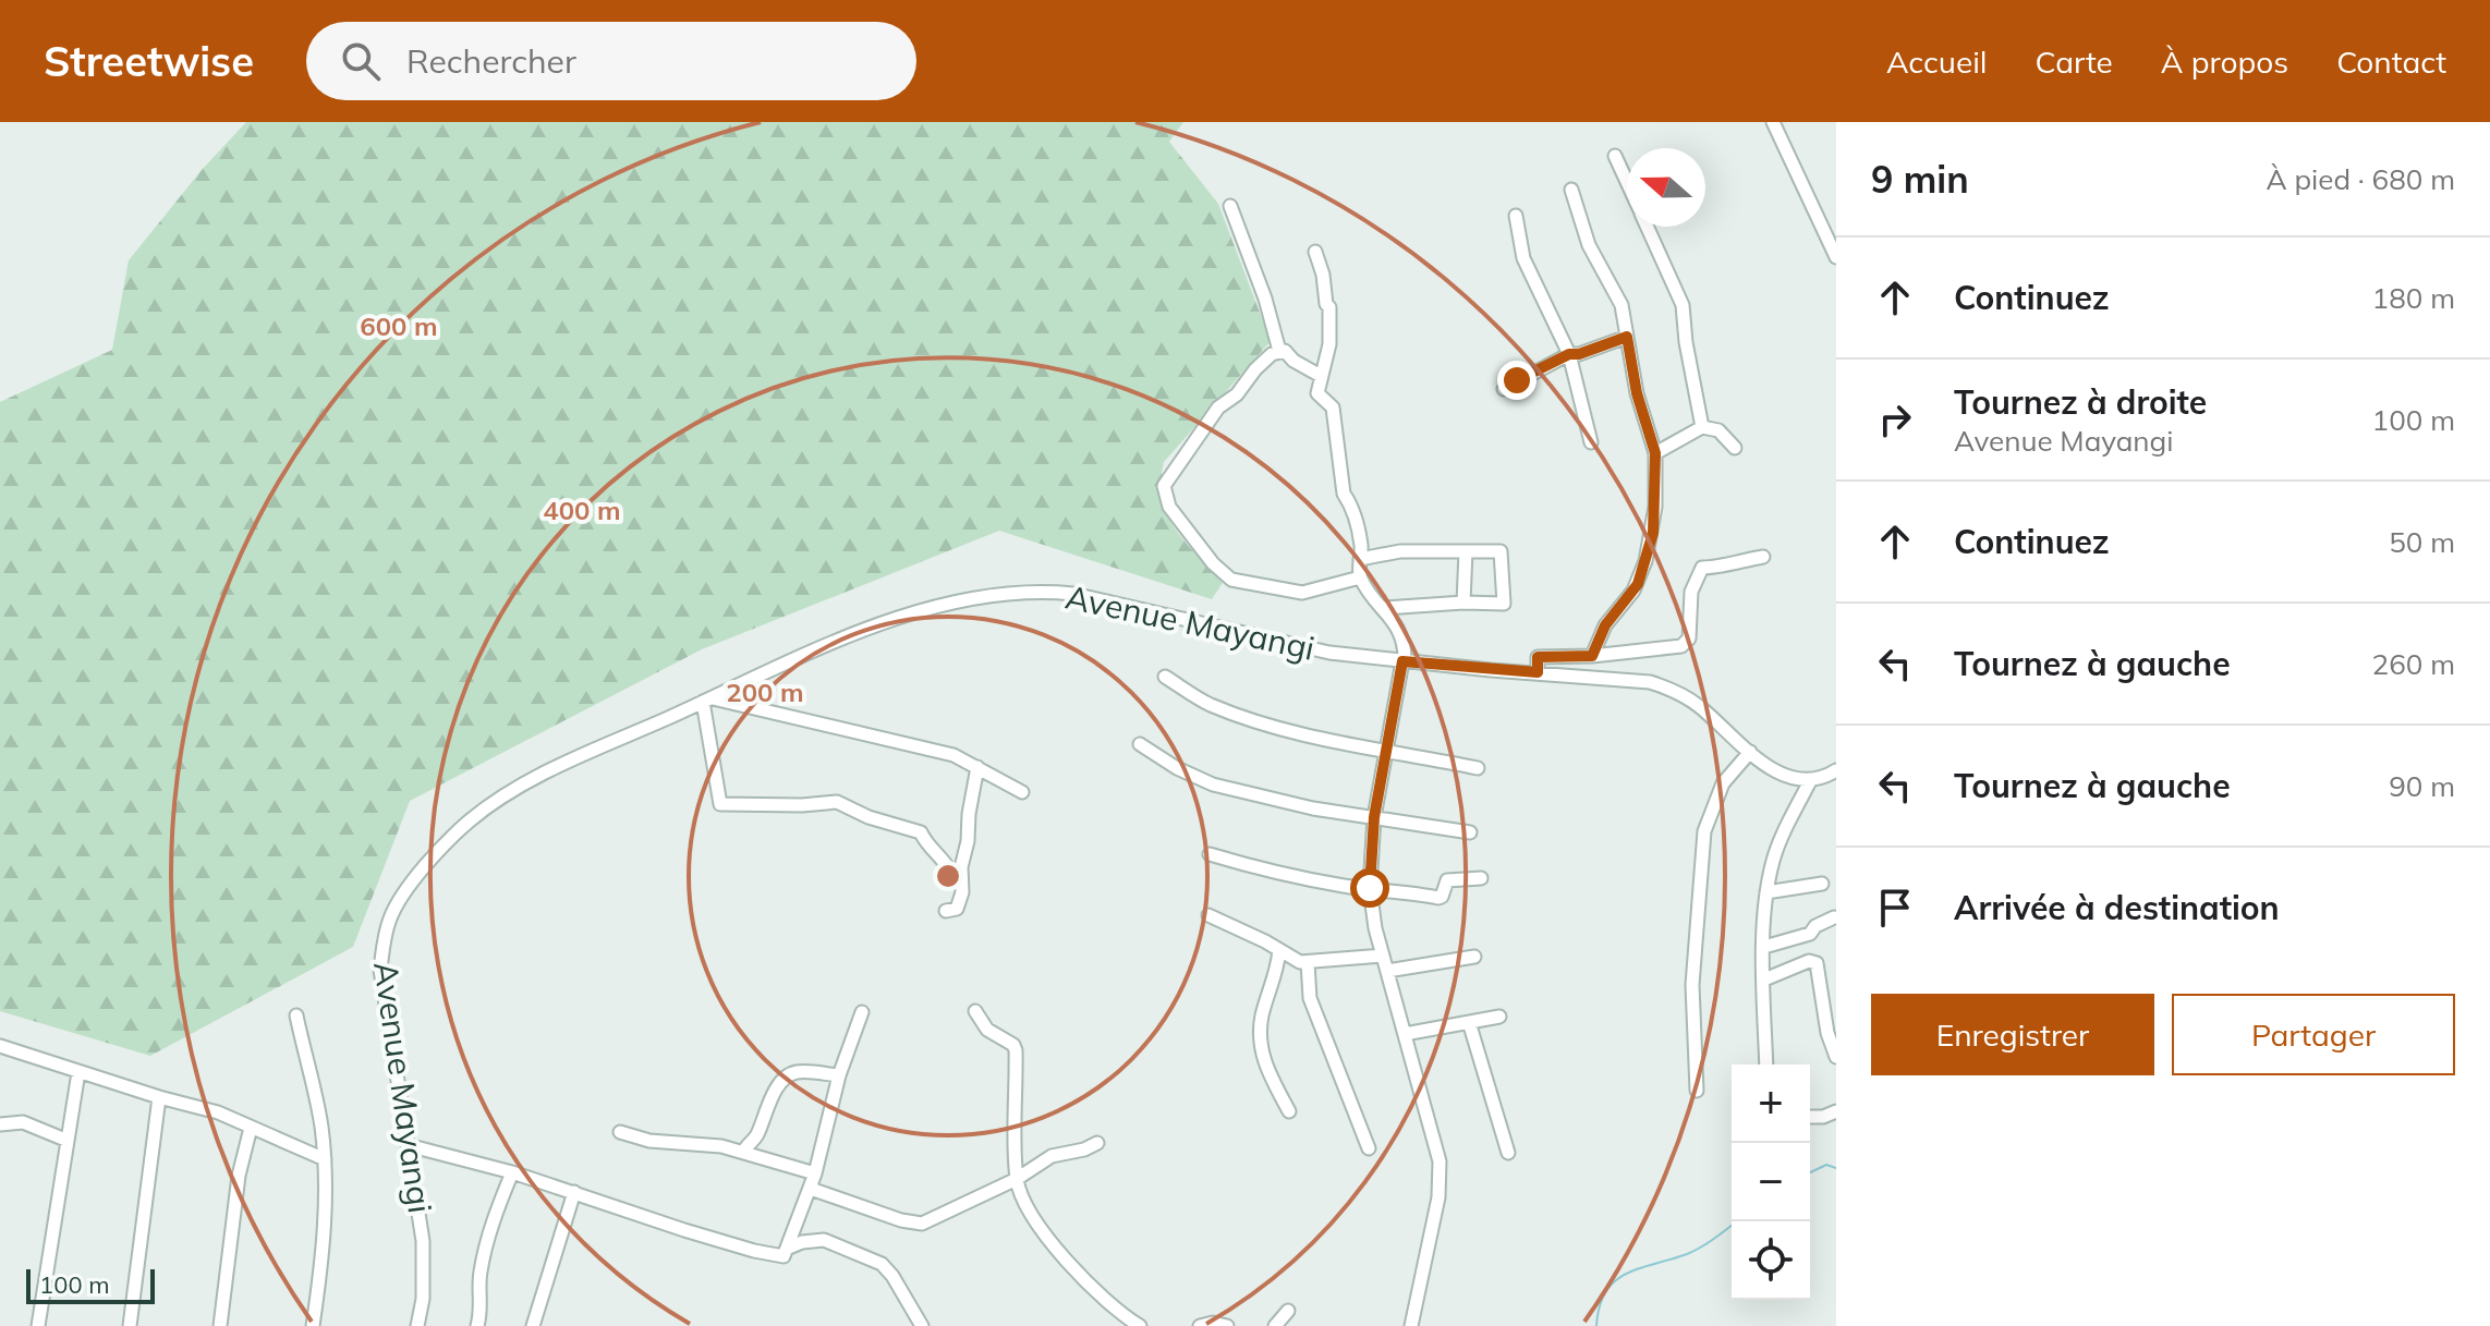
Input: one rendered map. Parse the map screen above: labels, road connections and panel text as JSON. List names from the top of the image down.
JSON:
{
  "streets": {
    "street": ["Avenue Mayangi"]
  },
  "scale_bar": "100 m",
  "north": "left",
  "page": {
    "header": "Streetwise",
    "search": "Rechercher",
    "nav": [
      "Accueil",
      "Carte",
      "À propos",
      "Contact"
    ],
    "heading": ["9 min", "À pied · 680 m"],
    "list": [
      ["Continuez", "180 m"],
      ["Tournez à droite", "Avenue Mayangi", "100 m"],
      ["Continuez", "50 m"],
      ["Tournez à gauche", "260 m"],
      ["Tournez à gauche", "90 m"],
      "Arrivée à destination"
    ],
    "buttons": ["Enregistrer", "Partager"],
    "map_buttons": ["+", "−"],
    "scale": "100 m"
  },
  "rings": ["600 m", "400 m", "200 m"]
}
